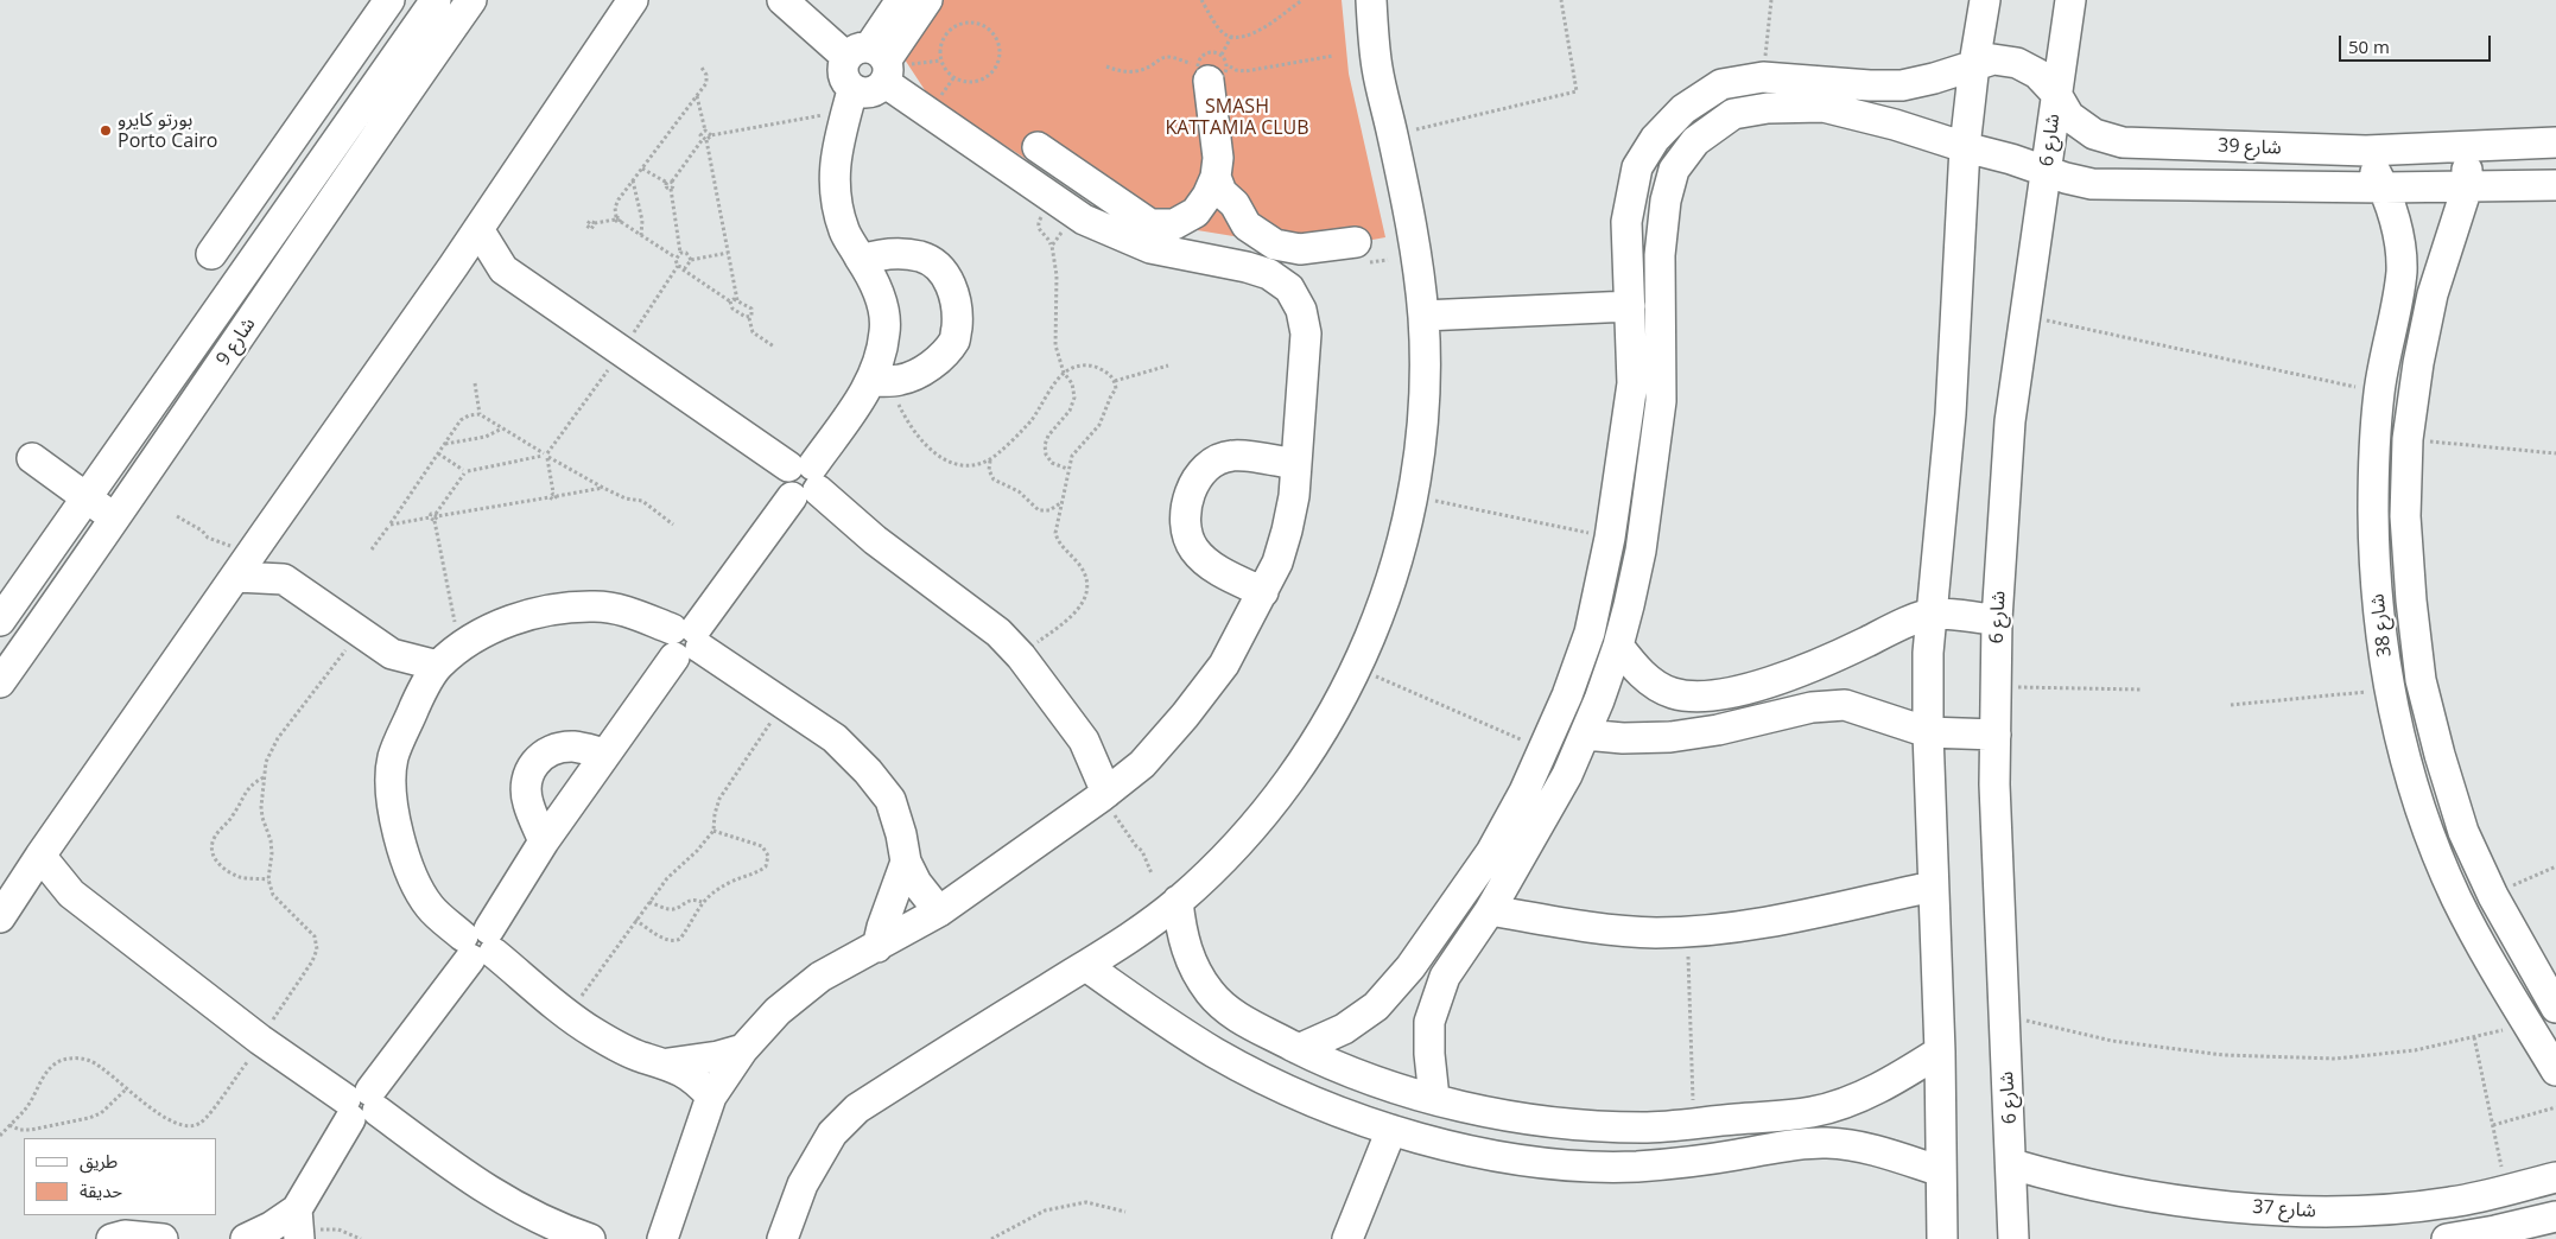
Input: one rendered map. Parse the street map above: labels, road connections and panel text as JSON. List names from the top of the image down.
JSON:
{
  "streets": {
    "street": [
      "شارع 6",
      "شارع 39",
      "شارع 9",
      "شارع 38",
      "شارع 37"
    ]
  },
  "crossings": [
    ["شارع 6", "شارع 39"],
    ["شارع 6", "شارع 37"],
    ["شارع 39", "شارع 38"]
  ],
  "parks": ["SMASH KATTAMIA CLUB"],
  "places": ["بورتو كايرو Porto Cairo"],
  "legend": ["طريق", "حديقة"],
  "scale_bar": "50 m"
}
